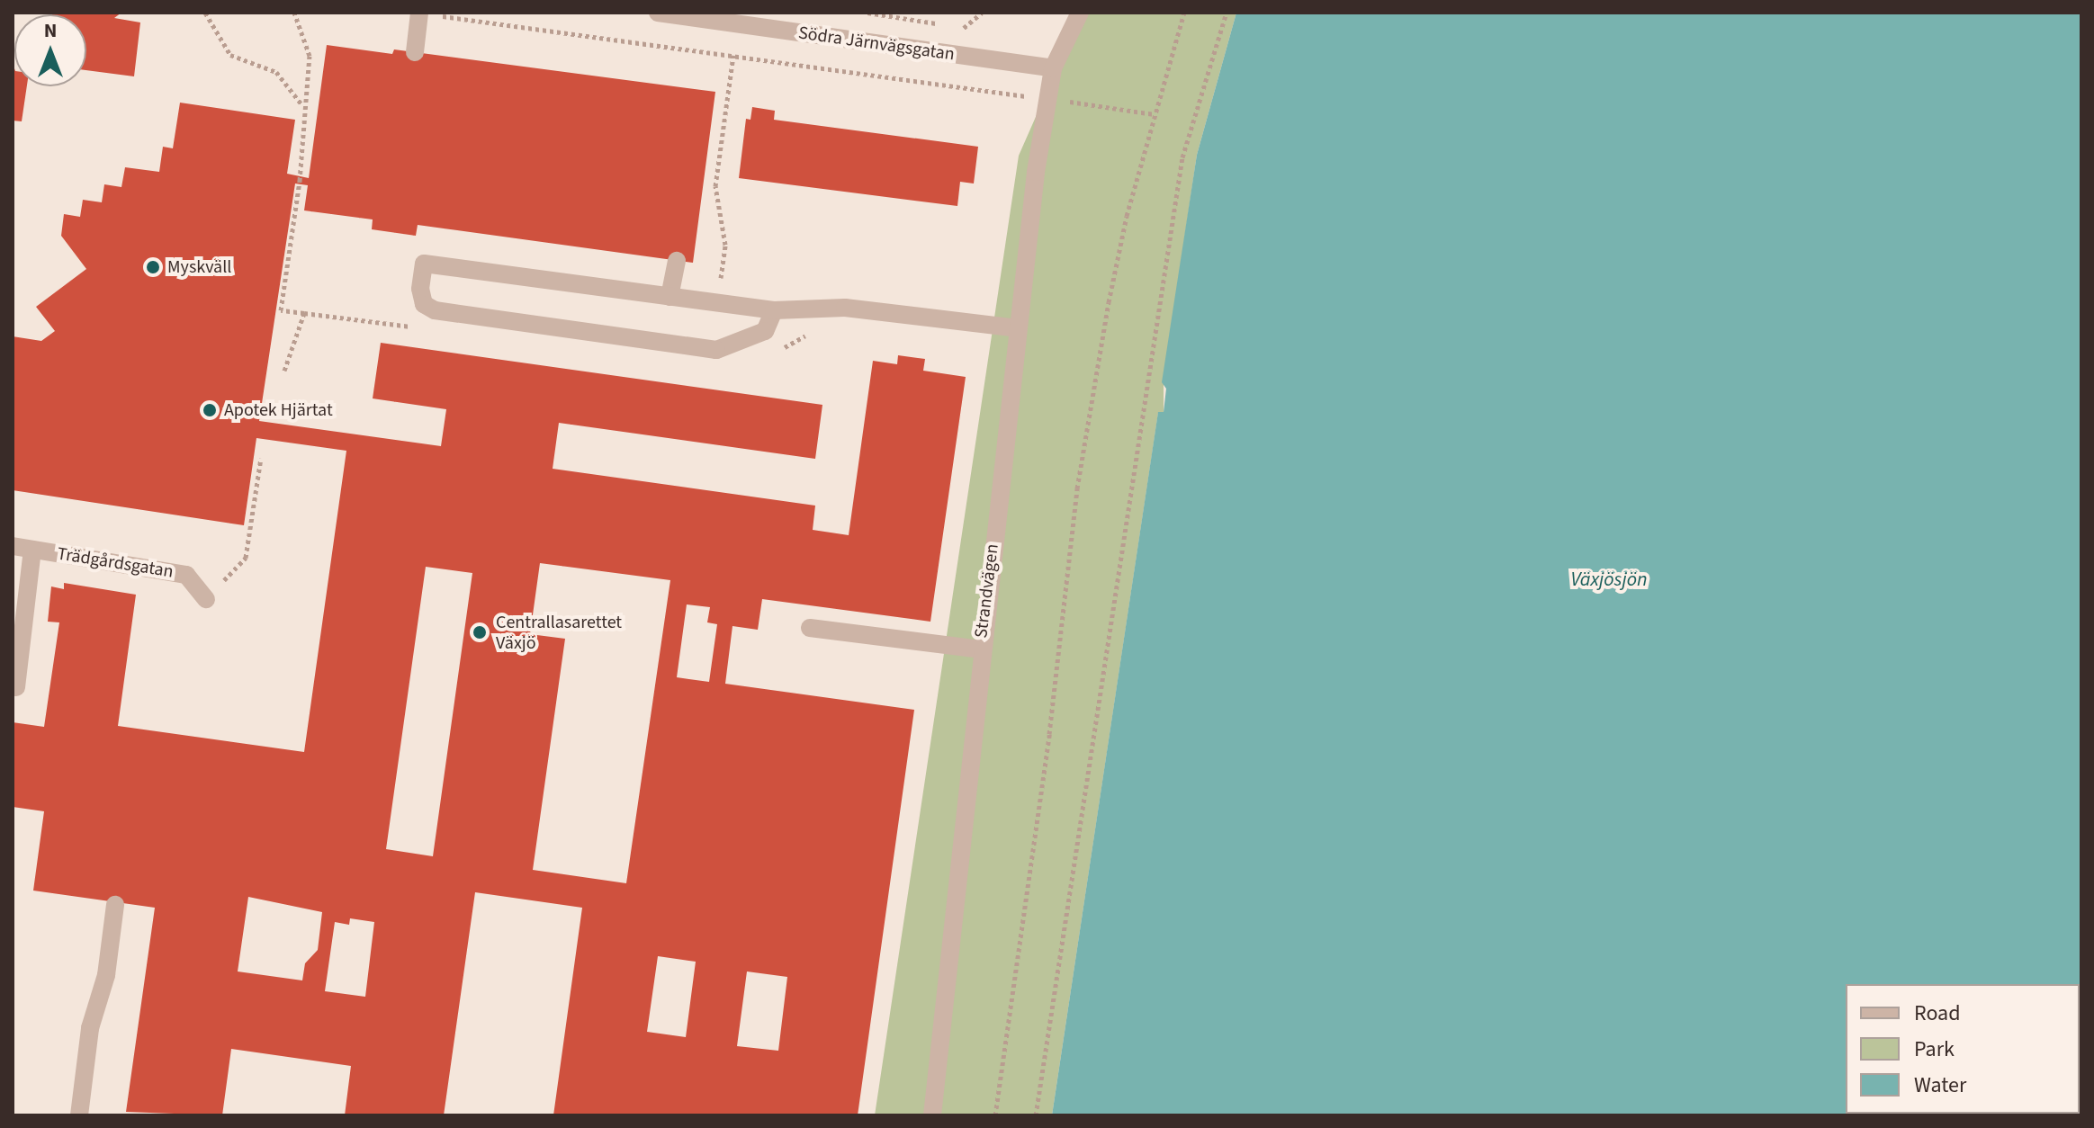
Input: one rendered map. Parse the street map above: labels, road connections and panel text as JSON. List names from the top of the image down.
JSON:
{
  "streets": {
    "street": ["Södra Järnvägsgatan", "Trädgårdsgatan", "Strandvägen"]
  },
  "crossings": [
    ["Södra Järnvägsgatan", "Strandvägen"]
  ],
  "water": ["Växjösjön"],
  "places": ["Myskväll", "Apotek Hjärtat", "Centrallasarettet Växjö"],
  "legend": ["Road", "Park", "Water"],
  "north": "top"
}
